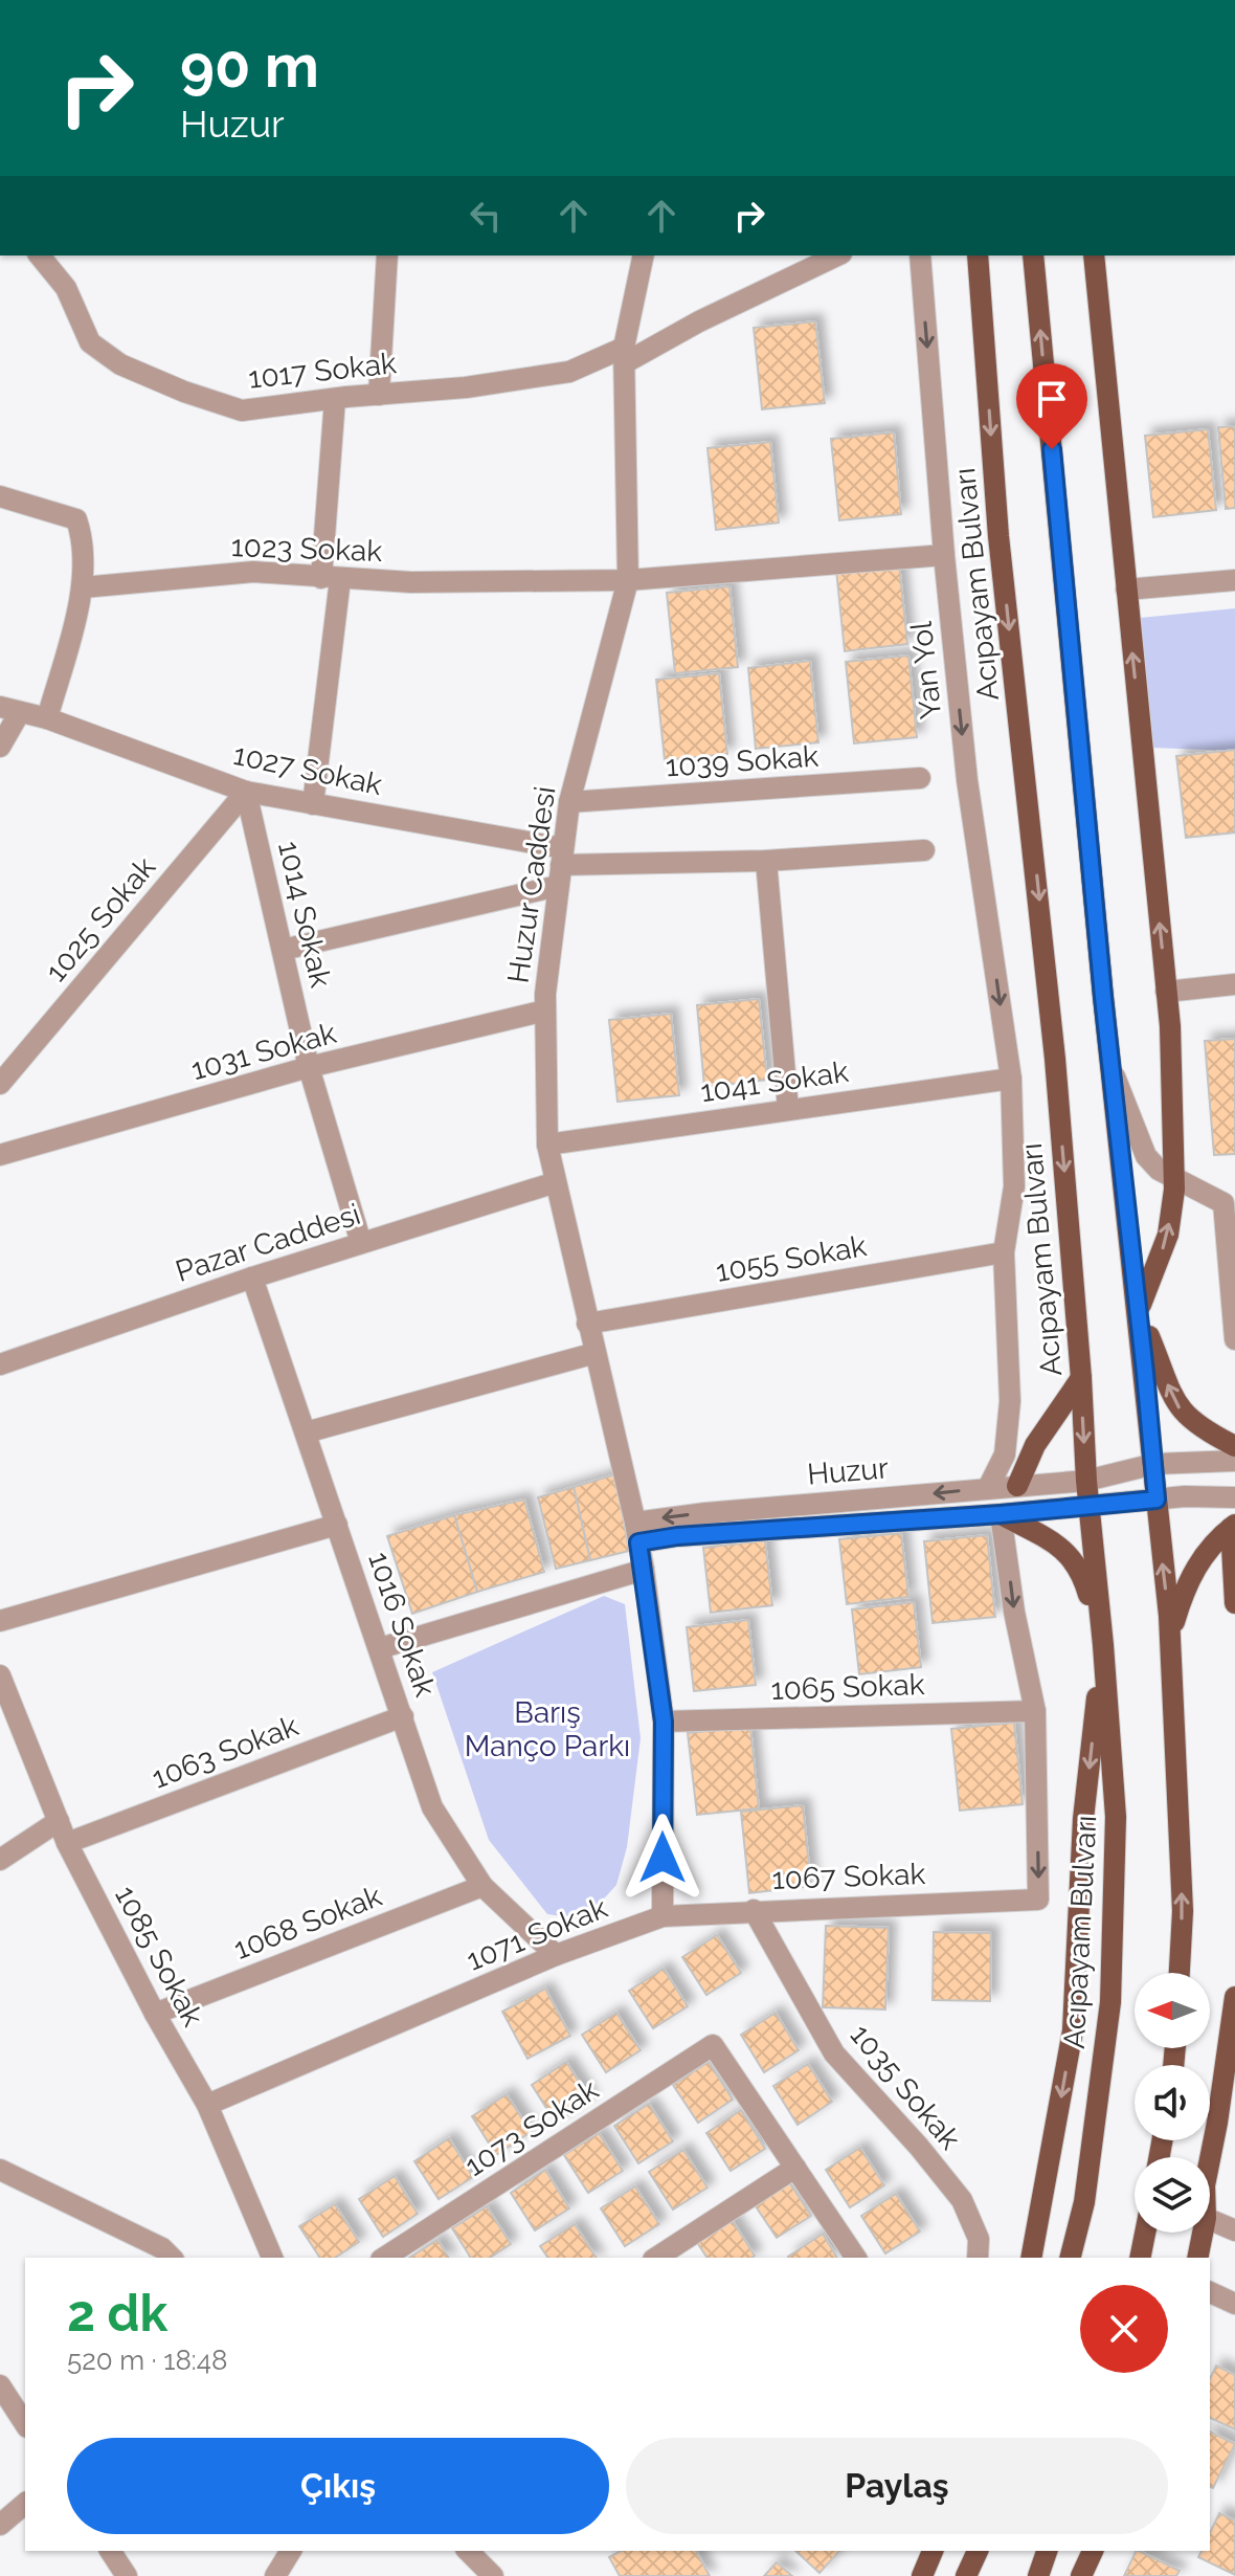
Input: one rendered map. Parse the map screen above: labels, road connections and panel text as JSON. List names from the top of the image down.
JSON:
{
  "streets": {
    "main road": ["Acıpayam Bulvarı"],
    "street": [
      "1017 Sokak",
      "1023 Sokak",
      "Yan Yol",
      "1039 Sokak",
      "1027 Sokak",
      "Huzur Caddesi",
      "1014 Sokak",
      "1025 Sokak",
      "1031 Sokak",
      "1041 Sokak",
      "Pazar Caddesi",
      "1055 Sokak",
      "Huzur",
      "1016 Sokak",
      "1065 Sokak",
      "1063 Sokak",
      "1067 Sokak",
      "1068 Sokak",
      "1071 Sokak",
      "1085 Sokak",
      "1035 Sokak",
      "1073 Sokak"
    ]
  },
  "crossings": [
    ["1017 Sokak", "Huzur Caddesi"],
    ["1023 Sokak", "Yan Yol"],
    ["1023 Sokak", "Huzur Caddesi"],
    ["Acıpayam Bulvarı", "Huzur"],
    ["Yan Yol", "1041 Sokak"],
    ["Yan Yol", "1055 Sokak"],
    ["Yan Yol", "Huzur"],
    ["1039 Sokak", "Huzur Caddesi"],
    ["1027 Sokak", "Huzur Caddesi"],
    ["1027 Sokak", "1014 Sokak"],
    ["1027 Sokak", "1025 Sokak"],
    ["Huzur Caddesi", "1031 Sokak"],
    ["Huzur Caddesi", "1041 Sokak"],
    ["Huzur Caddesi", "Pazar Caddesi"],
    ["Huzur Caddesi", "1055 Sokak"],
    ["Huzur Caddesi", "Huzur"],
    ["1014 Sokak", "1025 Sokak"],
    ["1014 Sokak", "1031 Sokak"],
    ["1014 Sokak", "Pazar Caddesi"],
    ["Pazar Caddesi", "1016 Sokak"],
    ["1016 Sokak", "1063 Sokak"],
    ["1016 Sokak", "1068 Sokak"],
    ["1016 Sokak", "1071 Sokak"],
    ["1065 Sokak", "1067 Sokak"],
    ["1063 Sokak", "1085 Sokak"],
    ["1067 Sokak", "1071 Sokak"],
    ["1067 Sokak", "1035 Sokak"],
    ["1068 Sokak", "1085 Sokak"],
    ["1071 Sokak", "1085 Sokak"]
  ],
  "one_way": ["Yan Yol"],
  "parks": ["Barış Manço Parkı"],
  "north": "left",
  "page": {
    "turn": ["90 m", "Huzur"],
    "heading": ["2 dk", "520 m · 18:48"],
    "buttons": ["Çıkış", "Paylaş"]
  }
}
